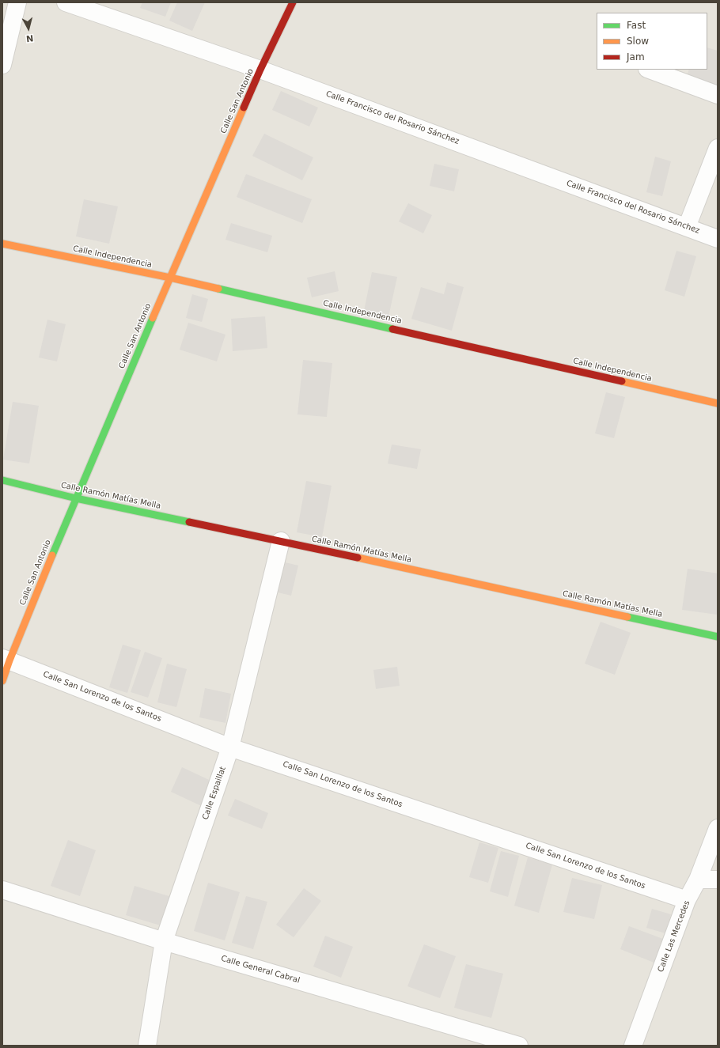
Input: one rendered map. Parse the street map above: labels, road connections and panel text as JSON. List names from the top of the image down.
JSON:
{
  "streets": {
    "street": [
      "Calle San Antonio",
      "Calle Francisco del Rosario Sánchez",
      "Calle Independencia",
      "Calle Ramón Matías Mella",
      "Calle San Lorenzo de los Santos",
      "Calle Espaillat",
      "Calle Las Mercedes",
      "Calle General Cabral"
    ]
  },
  "crossings": [
    ["Calle San Antonio", "Calle Francisco del Rosario Sánchez"],
    ["Calle San Antonio", "Calle Independencia"],
    ["Calle San Antonio", "Calle Ramón Matías Mella"],
    ["Calle San Antonio", "Calle San Lorenzo de los Santos"],
    ["Calle Ramón Matías Mella", "Calle Espaillat"],
    ["Calle San Lorenzo de los Santos", "Calle Espaillat"],
    ["Calle San Lorenzo de los Santos", "Calle Las Mercedes"],
    ["Calle Espaillat", "Calle General Cabral"]
  ],
  "legend": ["Fast", "Slow", "Jam"],
  "north": "bottom"
}
